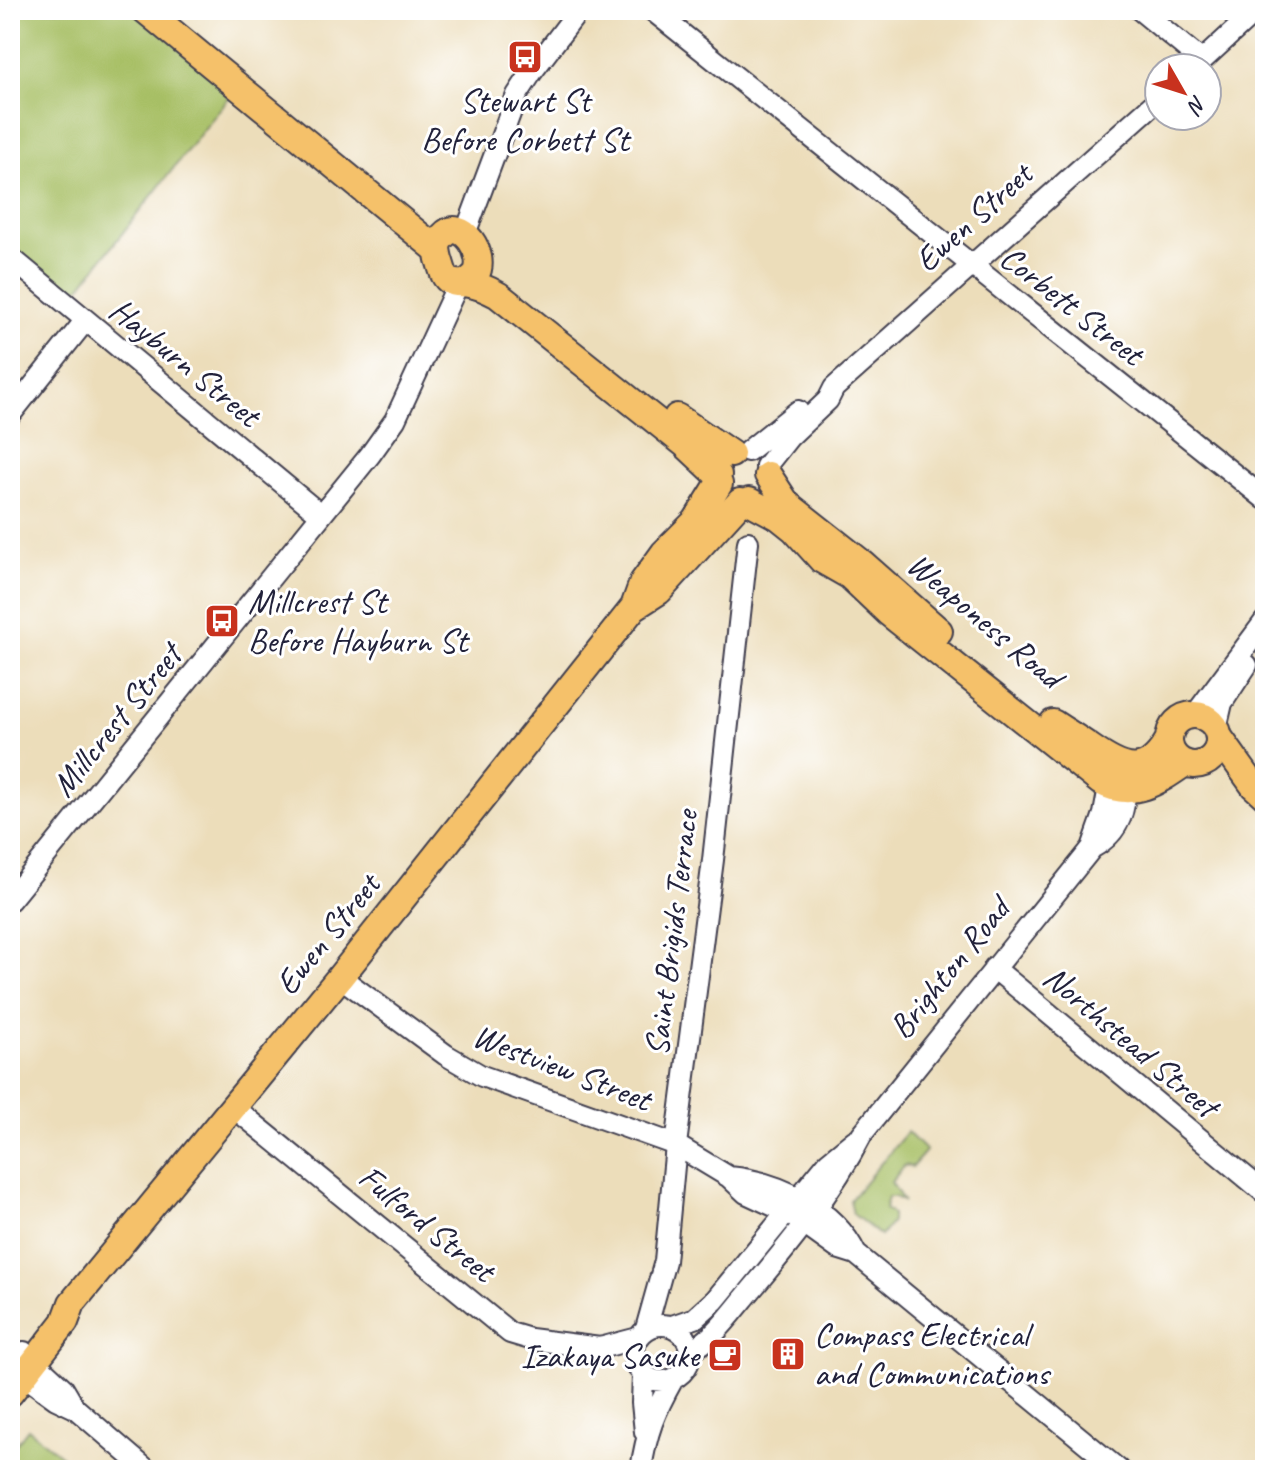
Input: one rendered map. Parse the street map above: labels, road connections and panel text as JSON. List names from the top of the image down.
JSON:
{
  "streets": {
    "main road": ["Ewen Street", "Weaponess Road"],
    "street": [
      "Corbett Street",
      "Hayburn Street",
      "Millcrest Street",
      "Saint Brigids Terrace",
      "Brighton Road",
      "Northstead Street",
      "Westview Street",
      "Fulford Street"
    ]
  },
  "crossings": [
    ["Ewen Street", "Corbett Street"],
    ["Ewen Street", "Weaponess Road"],
    ["Ewen Street", "Westview Street"],
    ["Ewen Street", "Fulford Street"],
    ["Hayburn Street", "Millcrest Street"],
    ["Weaponess Road", "Millcrest Street"],
    ["Weaponess Road", "Brighton Road"],
    ["Saint Brigids Terrace", "Brighton Road"],
    ["Saint Brigids Terrace", "Westview Street"],
    ["Saint Brigids Terrace", "Fulford Street"],
    ["Brighton Road", "Northstead Street"],
    ["Brighton Road", "Westview Street"],
    ["Brighton Road", "Fulford Street"]
  ],
  "places": {
    "bus stop": ["Stewart St Before Corbett St", "Millcrest St Before Hayburn St"],
    "building": ["Compass Electrical and Communications"],
    "cafe": ["Izakaya Sasuke"]
  },
  "north": "bottom right"
}
